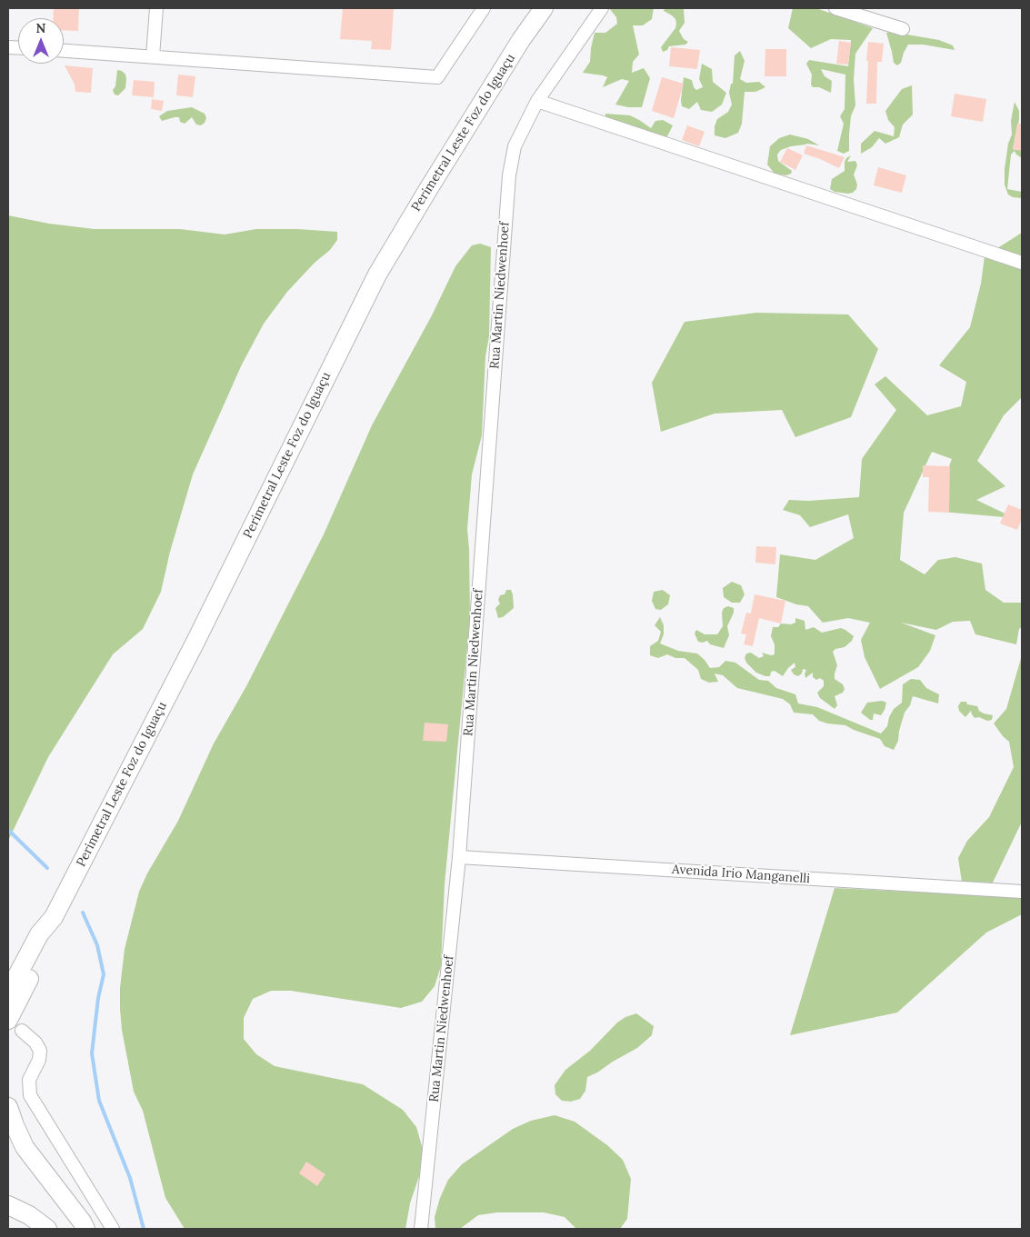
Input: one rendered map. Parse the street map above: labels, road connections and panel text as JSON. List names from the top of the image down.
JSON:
{
  "streets": {
    "highway": ["Perimetral Leste Foz do Iguaçu"],
    "street": ["Rua Martin Niedwenhoef", "Avenida Irio Manganelli"]
  },
  "crossings": [
    ["Rua Martin Niedwenhoef", "Avenida Irio Manganelli"]
  ],
  "north": "top"
}
